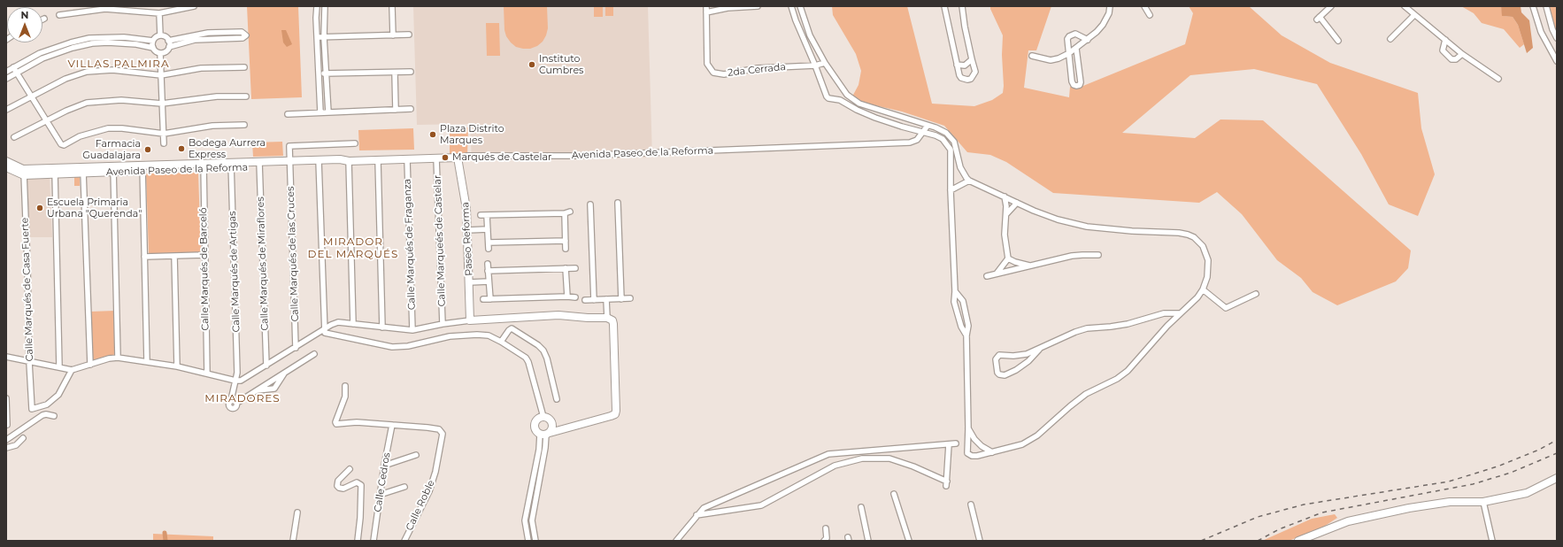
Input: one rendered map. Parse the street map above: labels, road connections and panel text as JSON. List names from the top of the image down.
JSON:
{
  "streets": {
    "street": [
      "2da Cerrada",
      "Avenida Paseo de la Reforma",
      "Paseo Reforma",
      "Calle Marqueés de Castelar",
      "Calle Marqués de Fraganza",
      "Calle Marqués de las Cruces",
      "Calle Marqués de Miraflores",
      "Calle Marqués de Barceló",
      "Calle Marqués de Artigas",
      "Calle Marqués de Casa Fuerte",
      "Calle Cedros",
      "Calle Roble"
    ]
  },
  "crossings": [
    ["Avenida Paseo de la Reforma", "Paseo Reforma"],
    ["Avenida Paseo de la Reforma", "Calle Marqueés de Castelar"],
    ["Avenida Paseo de la Reforma", "Calle Marqués de Fraganza"],
    ["Avenida Paseo de la Reforma", "Calle Marqués de las Cruces"],
    ["Avenida Paseo de la Reforma", "Calle Marqués de Miraflores"],
    ["Avenida Paseo de la Reforma", "Calle Marqués de Barceló"],
    ["Avenida Paseo de la Reforma", "Calle Marqués de Artigas"],
    ["Avenida Paseo de la Reforma", "Calle Marqués de Casa Fuerte"],
    ["Calle Cedros", "Calle Roble"]
  ],
  "districts": ["VILLAS PALMIRA", "MIRADOR DEL MARQUÉS", "MIRADORES"],
  "places": [
    "Instituto Cumbres",
    "Plaza Distrito Marques",
    "Bodega Aurrera Express",
    "Farmacia Guadalajara",
    "Marqués de Castelar",
    "Escuela Primaria Urbana \"Querenda\""
  ],
  "north": "top"
}
